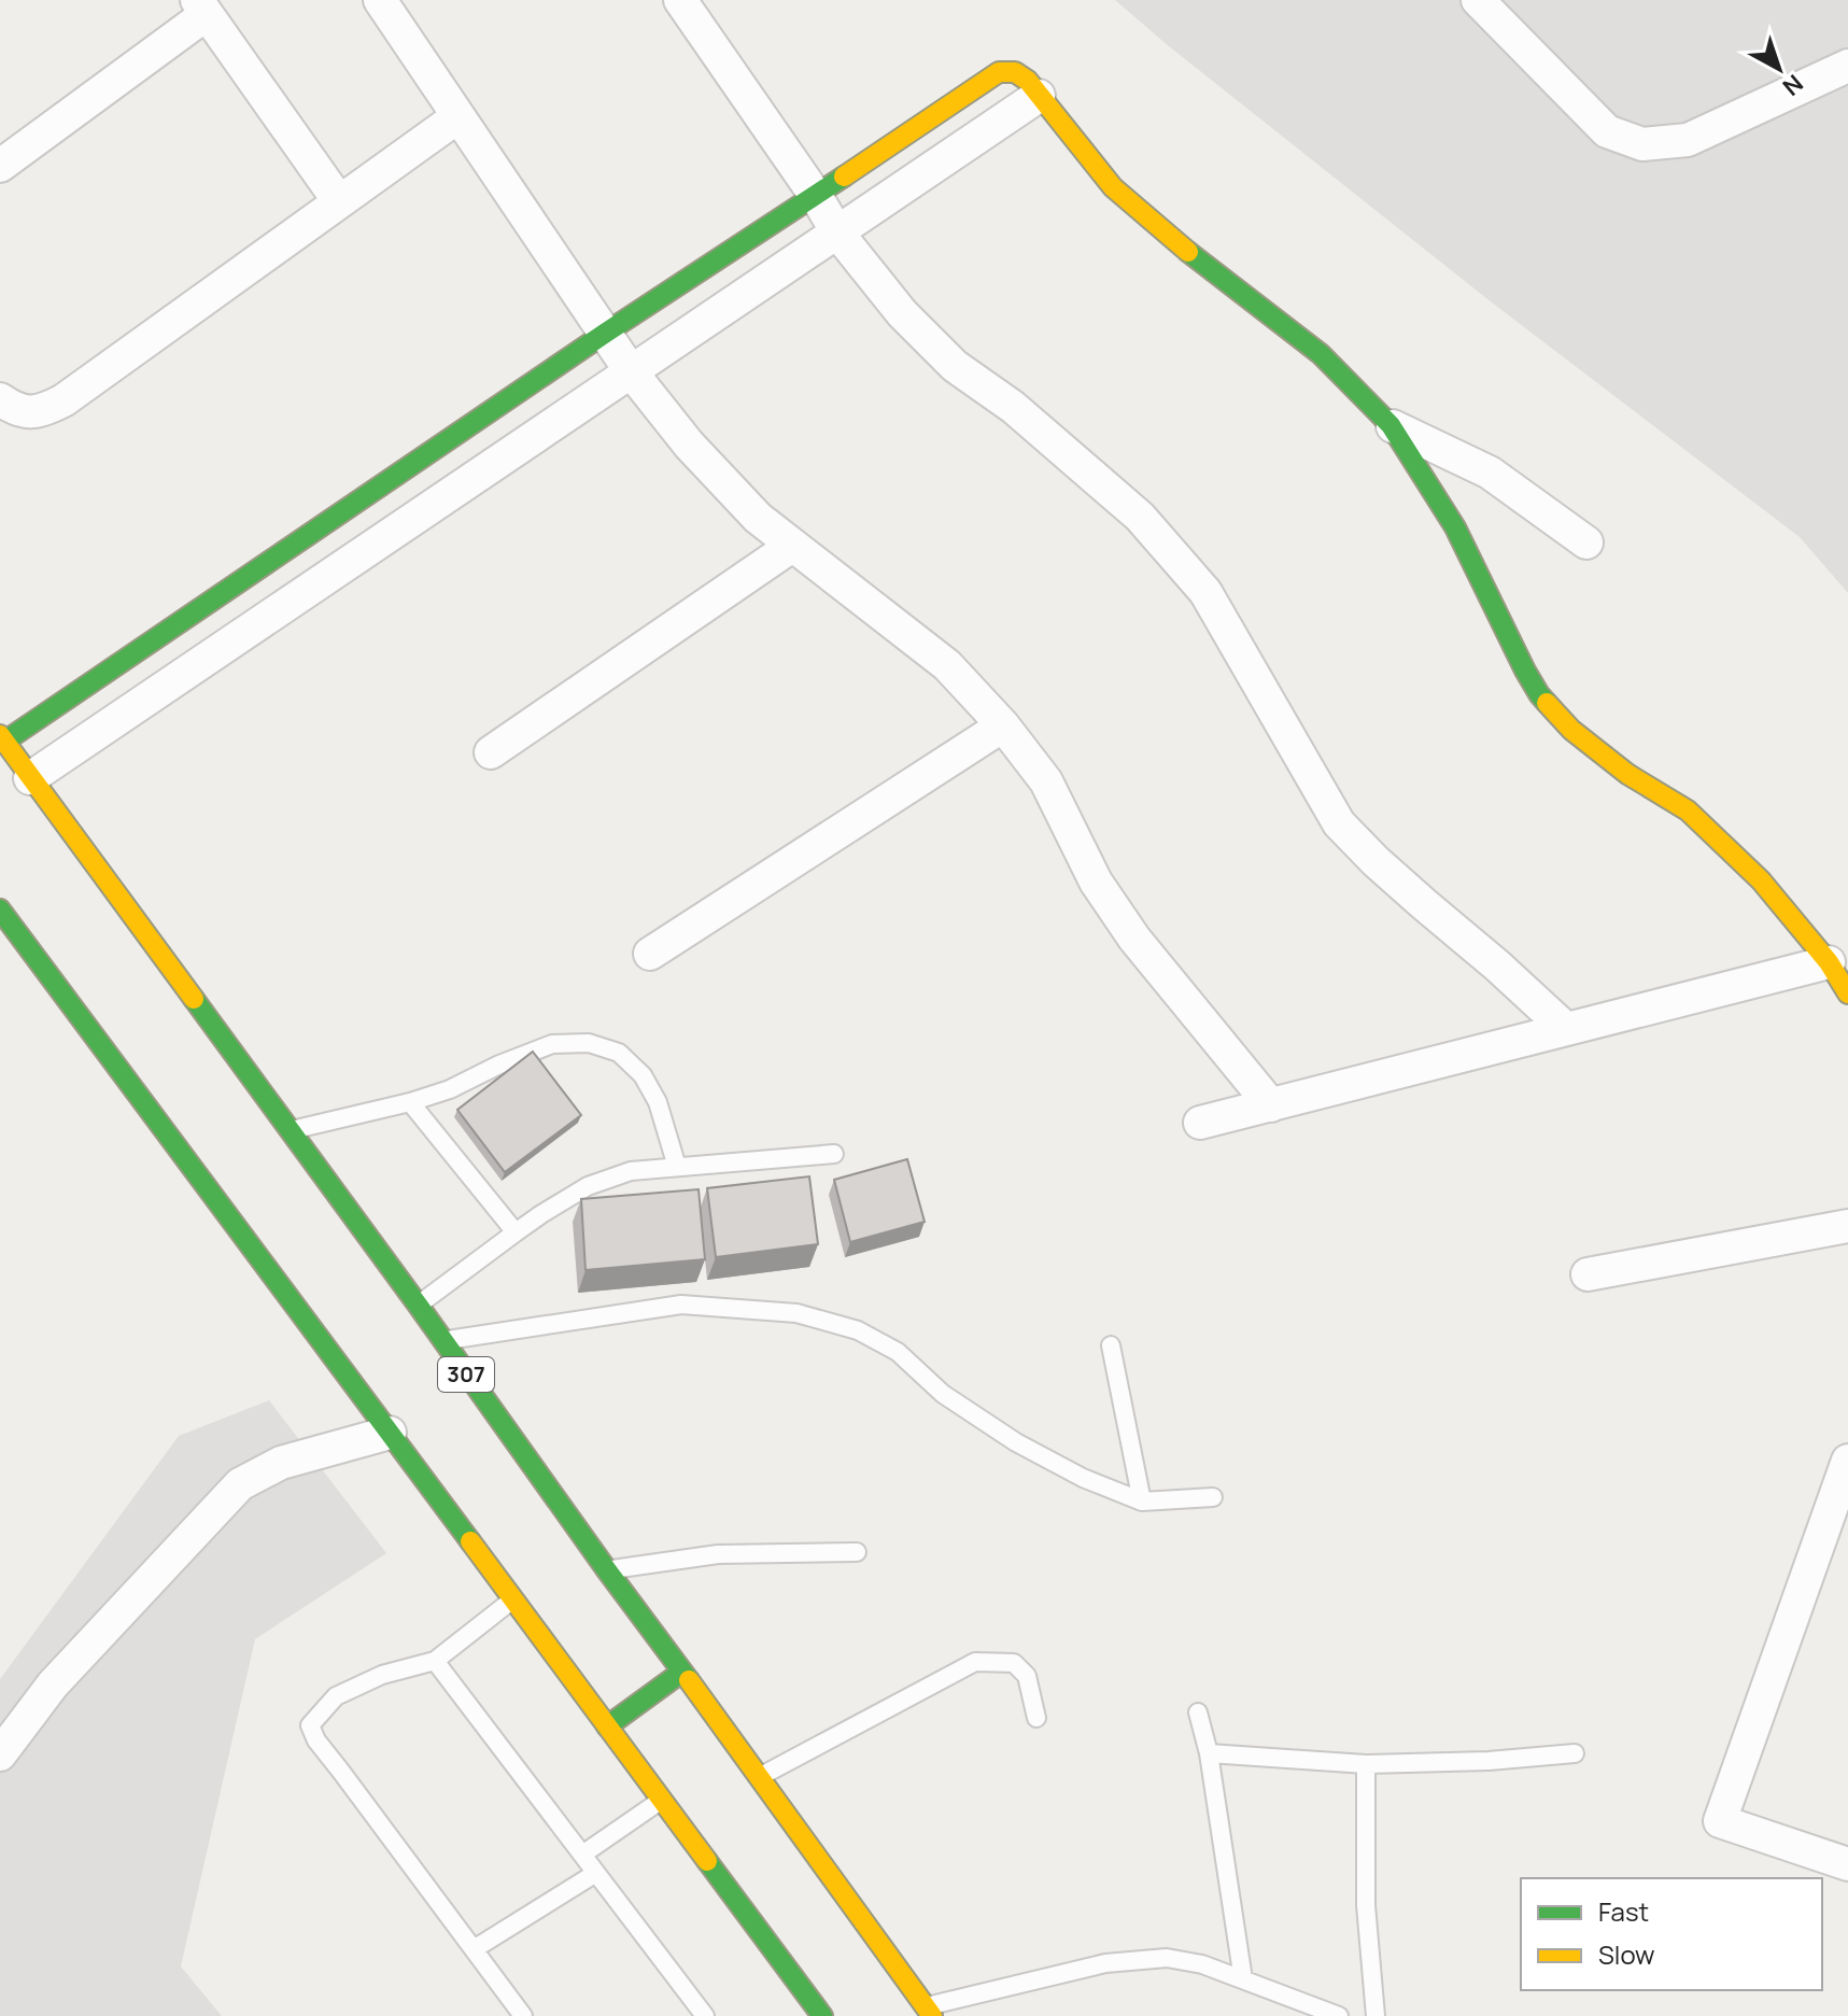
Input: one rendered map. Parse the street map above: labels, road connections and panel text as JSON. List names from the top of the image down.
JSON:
{
  "streets": {
    "main road": ["307"]
  },
  "legend": ["Fast", "Slow"],
  "north": "bottom right"
}
